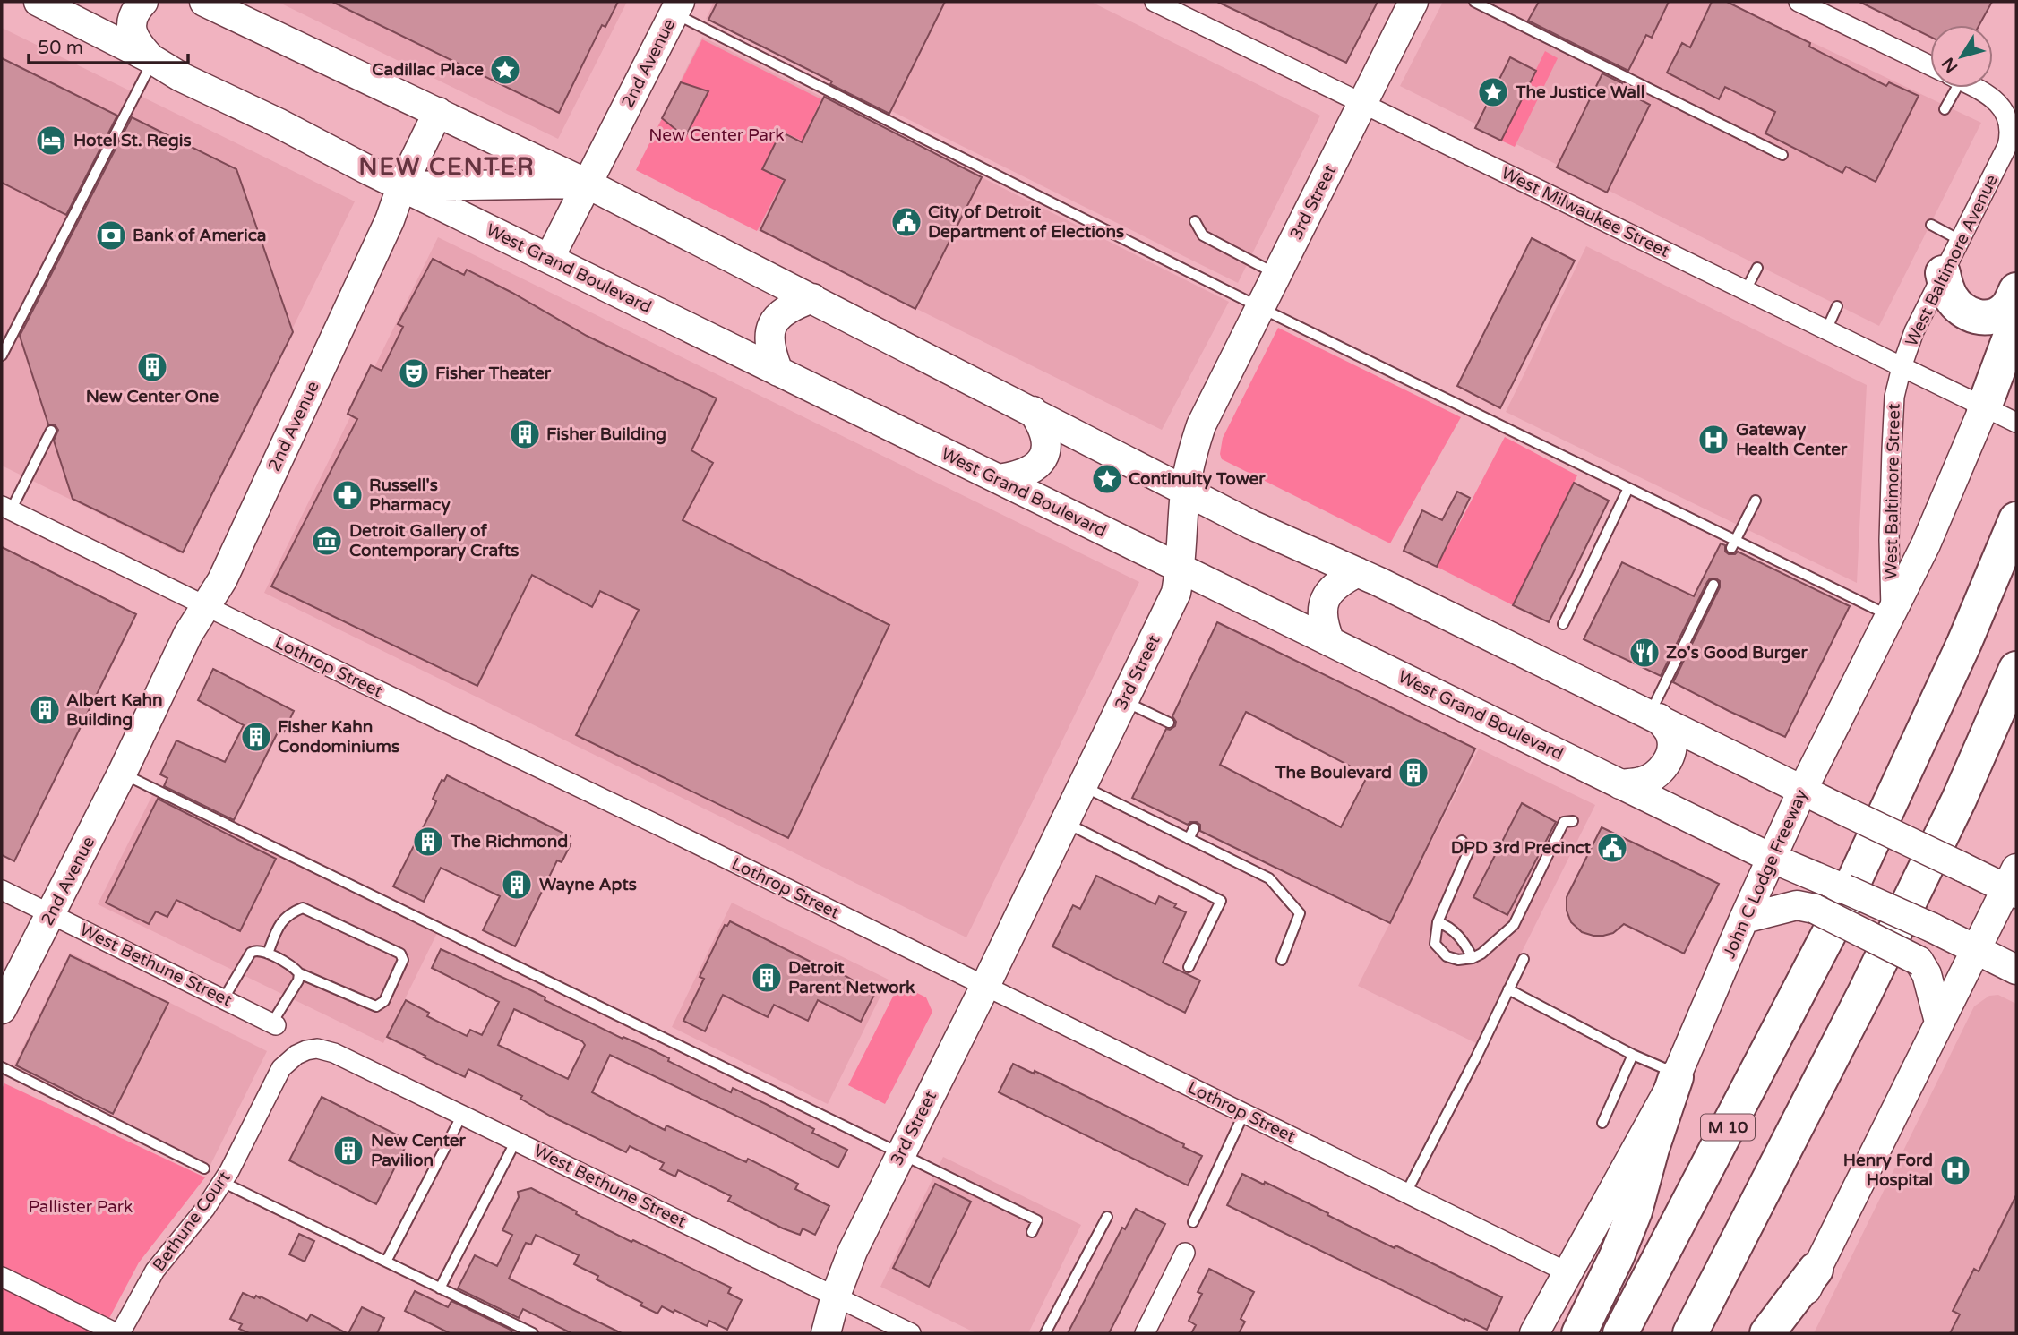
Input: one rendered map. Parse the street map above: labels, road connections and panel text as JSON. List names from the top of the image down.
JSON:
{
  "streets": {
    "highway": ["M 10"],
    "main road": [
      "2nd Avenue",
      "3rd Street",
      "West Grand Boulevard",
      "John C Lodge Freeway"
    ],
    "street": [
      "West Milwaukee Street",
      "West Baltimore Avenue",
      "West Baltimore Street",
      "Lothrop Street",
      "West Bethune Street",
      "Bethune Court"
    ]
  },
  "crossings": [
    ["2nd Avenue", "West Grand Boulevard"],
    ["2nd Avenue", "Lothrop Street"],
    ["2nd Avenue", "West Bethune Street"],
    ["3rd Street", "West Milwaukee Street"],
    ["3rd Street", "West Grand Boulevard"],
    ["3rd Street", "Lothrop Street"],
    ["3rd Street", "West Bethune Street"],
    ["West Milwaukee Street", "West Baltimore Avenue"],
    ["West Milwaukee Street", "West Baltimore Street"],
    ["West Milwaukee Street", "John C Lodge Freeway"],
    ["West Baltimore Avenue", "West Baltimore Street"],
    ["West Grand Boulevard", "John C Lodge Freeway"],
    ["West Baltimore Street", "John C Lodge Freeway"],
    ["Lothrop Street", "John C Lodge Freeway"],
    ["West Bethune Street", "Bethune Court"]
  ],
  "districts": ["NEW CENTER"],
  "parks": ["New Center Park", "Pallister Park"],
  "places": {
    "place": ["Cadillac Place", "The Justice Wall", "Continuity Tower"],
    "hotel": ["Hotel St. Regis"],
    "public building": ["City of Detroit Department of Elections", "DPD 3rd Precinct"],
    "bank": ["Bank of America"],
    "building": [
      "New Center One",
      "Fisher Building",
      "Albert Kahn Building",
      "Fisher Kahn Condominiums",
      "The Boulevard",
      "The Richmond",
      "Wayne Apts",
      "Detroit Parent Network",
      "New Center Pavilion"
    ],
    "theatre": ["Fisher Theater"],
    "hospital": ["Gateway Health Center", "Henry Ford Hospital"],
    "pharmacy": ["Russell's Pharmacy"],
    "museum": ["Detroit Gallery of Contemporary Crafts"],
    "restaurant": ["Zo's Good Burger"]
  },
  "scale_bar": "50 m",
  "north": "bottom left"
}
